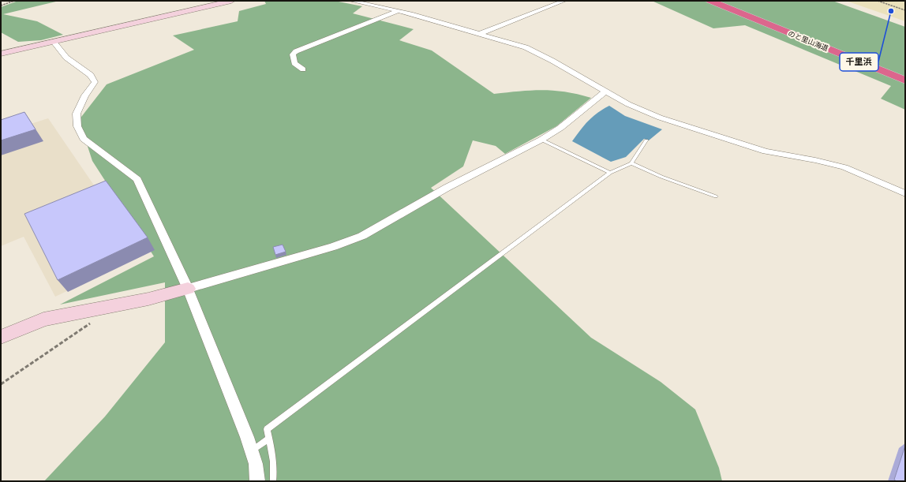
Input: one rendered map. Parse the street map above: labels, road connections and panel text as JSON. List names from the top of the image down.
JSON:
{
  "streets": {
    "highway": ["のと里山海道"]
  },
  "places": ["千里浜"]
}
